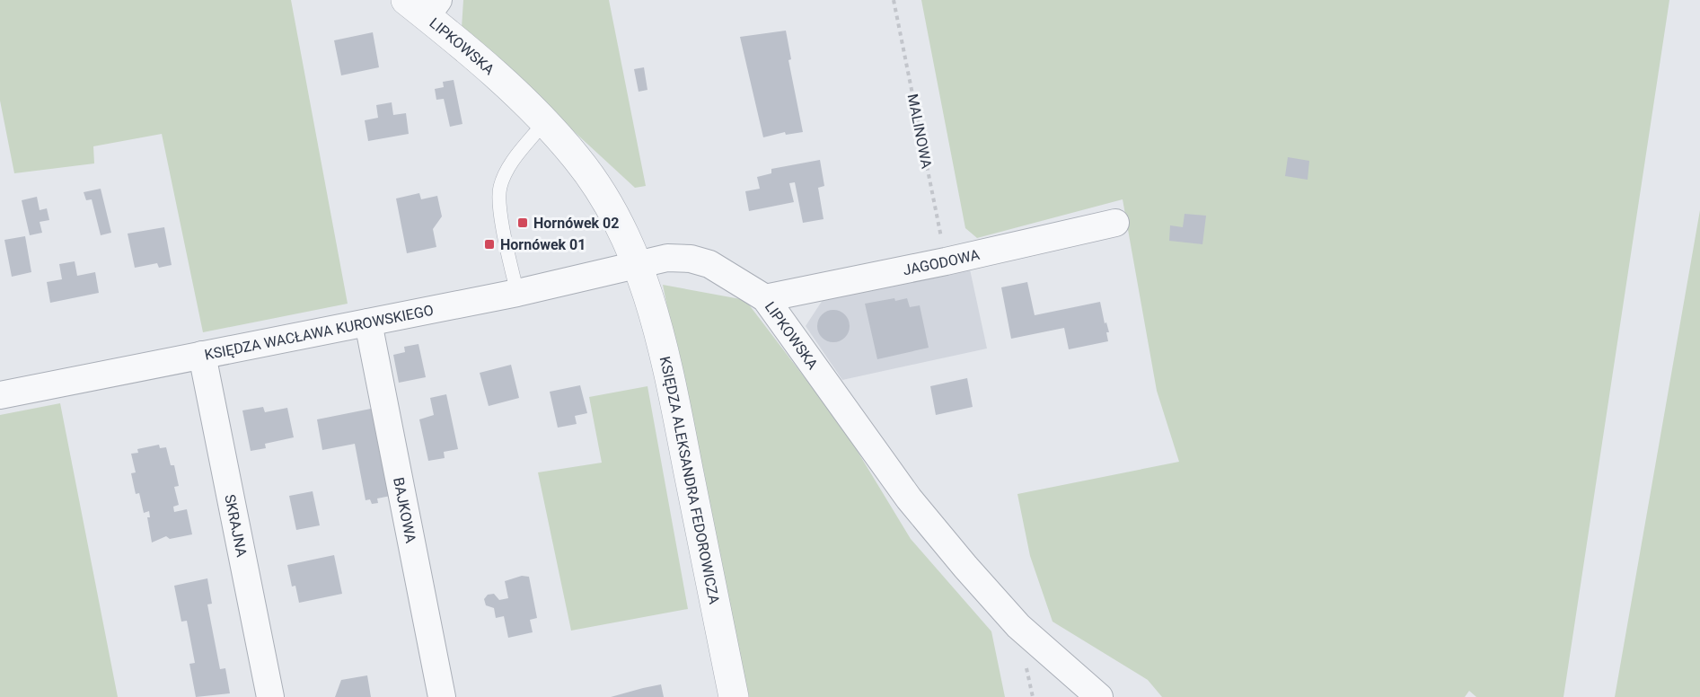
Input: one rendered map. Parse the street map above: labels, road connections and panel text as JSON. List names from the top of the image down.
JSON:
{
  "streets": {
    "street": [
      "LIPKOWSKA",
      "JAGODOWA",
      "KSIĘDZA WACŁAWA KUROWSKIEGO",
      "KSIĘDZA ALEKSANDRA FEDOROWICZA",
      "BAJKOWA",
      "SKRAJNA"
    ],
    "path": ["MALINOWA"]
  },
  "crossings": [
    ["LIPKOWSKA", "JAGODOWA"],
    ["LIPKOWSKA", "KSIĘDZA WACŁAWA KUROWSKIEGO"],
    ["LIPKOWSKA", "KSIĘDZA ALEKSANDRA FEDOROWICZA"],
    ["MALINOWA", "JAGODOWA"],
    ["KSIĘDZA WACŁAWA KUROWSKIEGO", "KSIĘDZA ALEKSANDRA FEDOROWICZA"],
    ["KSIĘDZA WACŁAWA KUROWSKIEGO", "BAJKOWA"],
    ["KSIĘDZA WACŁAWA KUROWSKIEGO", "SKRAJNA"]
  ],
  "places": {
    "transit": ["Hornówek 02", "Hornówek 01"]
  }
}
